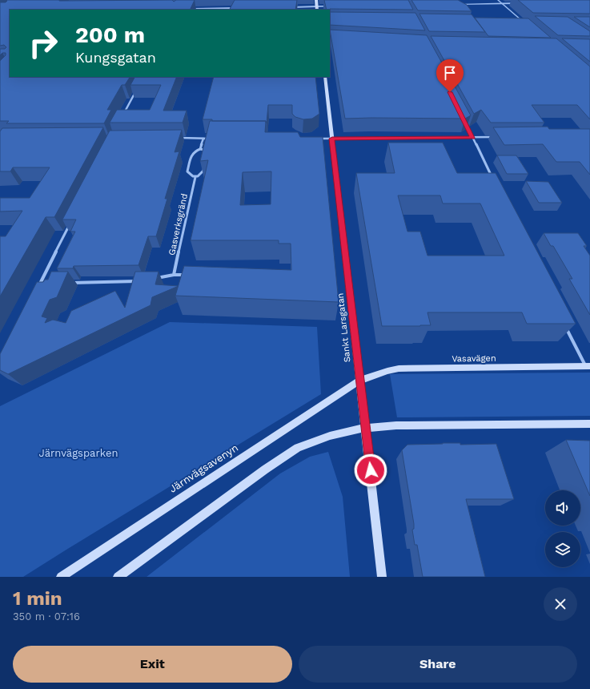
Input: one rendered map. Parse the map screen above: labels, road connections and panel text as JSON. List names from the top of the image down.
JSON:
{
  "streets": {
    "main road": ["Sankt Larsgatan", "Vasavägen", "Järnvägsavenyn"],
    "street": ["Gasverksgränd"]
  },
  "crossings": [
    ["Sankt Larsgatan", "Vasavägen"],
    ["Sankt Larsgatan", "Järnvägsavenyn"],
    ["Vasavägen", "Järnvägsavenyn"]
  ],
  "parks": ["Järnvägsparken"],
  "page": {
    "turn": ["200 m", "Kungsgatan"],
    "heading": ["1 min", "350 m · 07:16"],
    "buttons": ["Exit", "Share"]
  }
}
